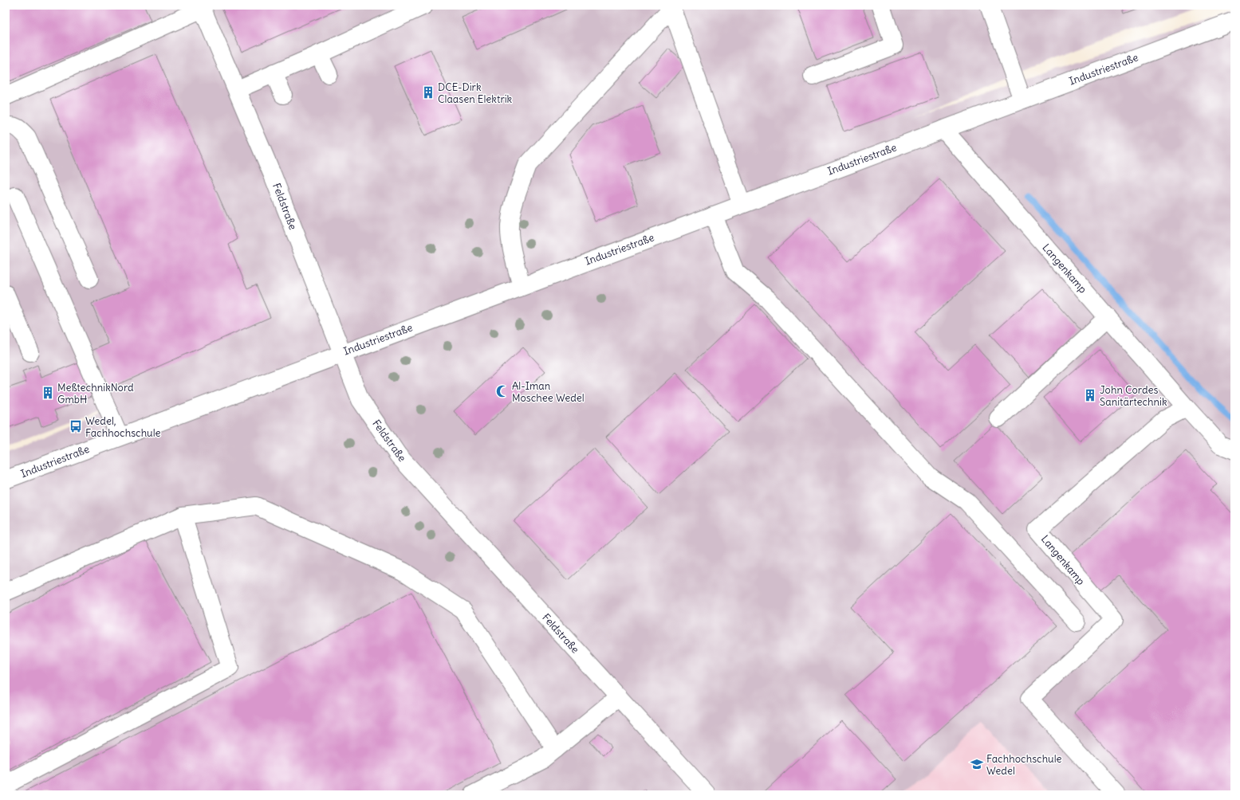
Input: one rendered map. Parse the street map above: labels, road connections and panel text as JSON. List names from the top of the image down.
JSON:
{
  "streets": {
    "street": ["Industriestraße", "Feldstraße", "Langenkamp"]
  },
  "crossings": [
    ["Industriestraße", "Feldstraße"],
    ["Industriestraße", "Langenkamp"]
  ],
  "places": {
    "building": ["DCE-Dirk Claasen Elektrik", "MeßtechnikNord GmbH", "John Cordes Sanitärtechnik"],
    "mosque": ["Al-Iman Moschee Wedel"],
    "bus stop": ["Wedel, Fachhochschule"],
    "school or university": ["Fachhochschule Wedel"]
  }
}
